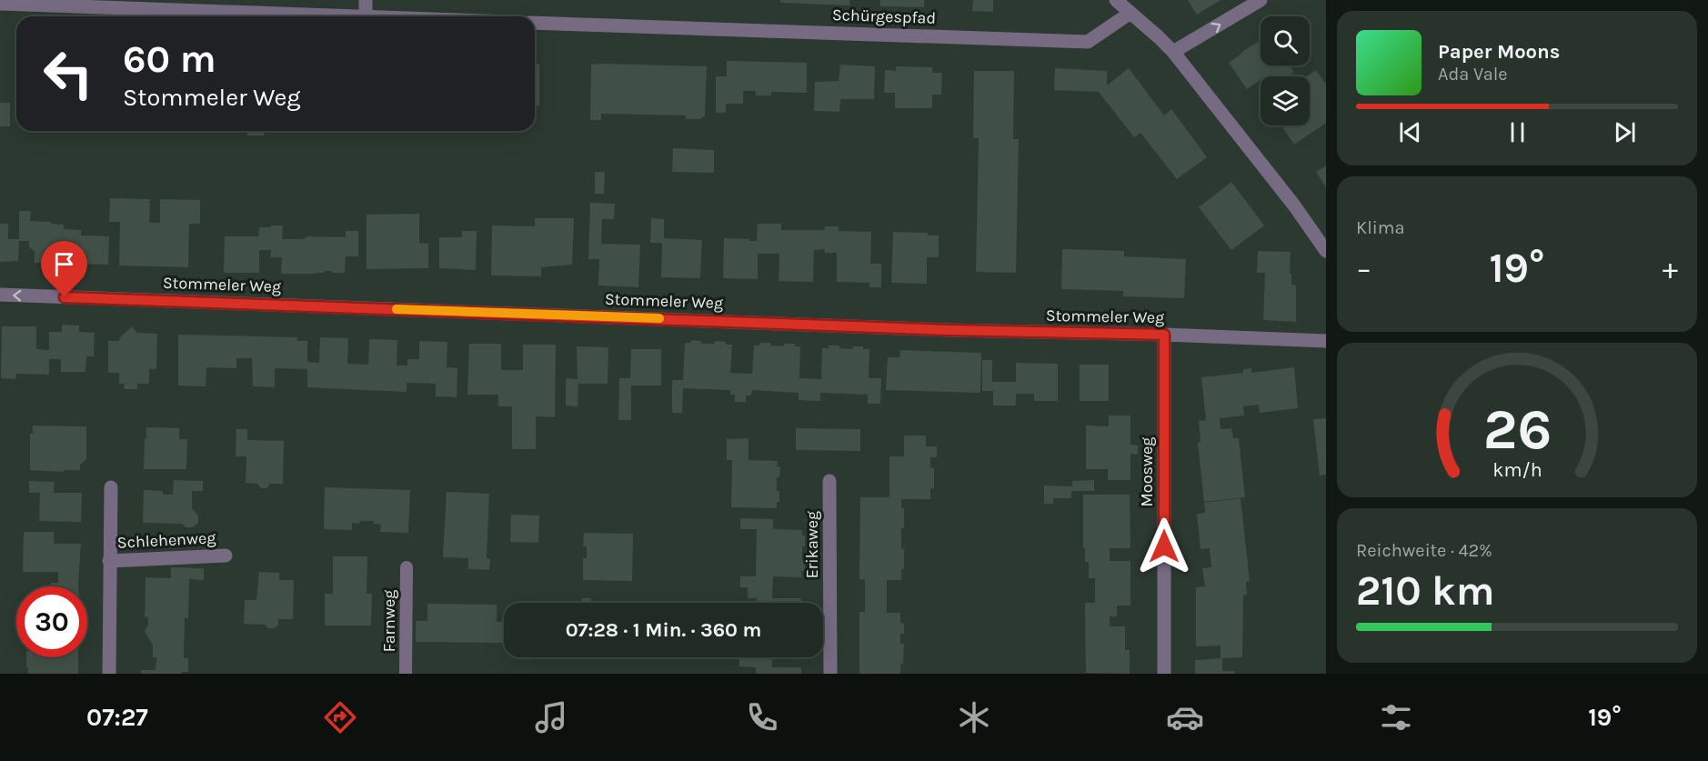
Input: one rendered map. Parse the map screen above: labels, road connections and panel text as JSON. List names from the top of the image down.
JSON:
{
  "streets": {
    "street": [
      "Schürgespfad",
      "Stommeler Weg",
      "Moosweg",
      "Schlehenweg",
      "Erikaweg"
    ],
    "lane": ["Farnweg"]
  },
  "crossings": [
    ["Stommeler Weg", "Moosweg"]
  ],
  "one_way": ["Stommeler Weg"],
  "page": {
    "turn": ["60 m", "Stommeler Weg"],
    "song": ["Paper Moons", "Ada Vale"],
    "tile": [
      "Klima",
      ["Reichweite · 42%", "210 km"]
    ],
    "heat": ["−", "19°", "+"],
    "limit": "30",
    "trip": "07:28 · 1 Min. · 360 m",
    "tabs": ["07:27", "19°"],
    "gauge": ["26", "km/h"]
  }
}
